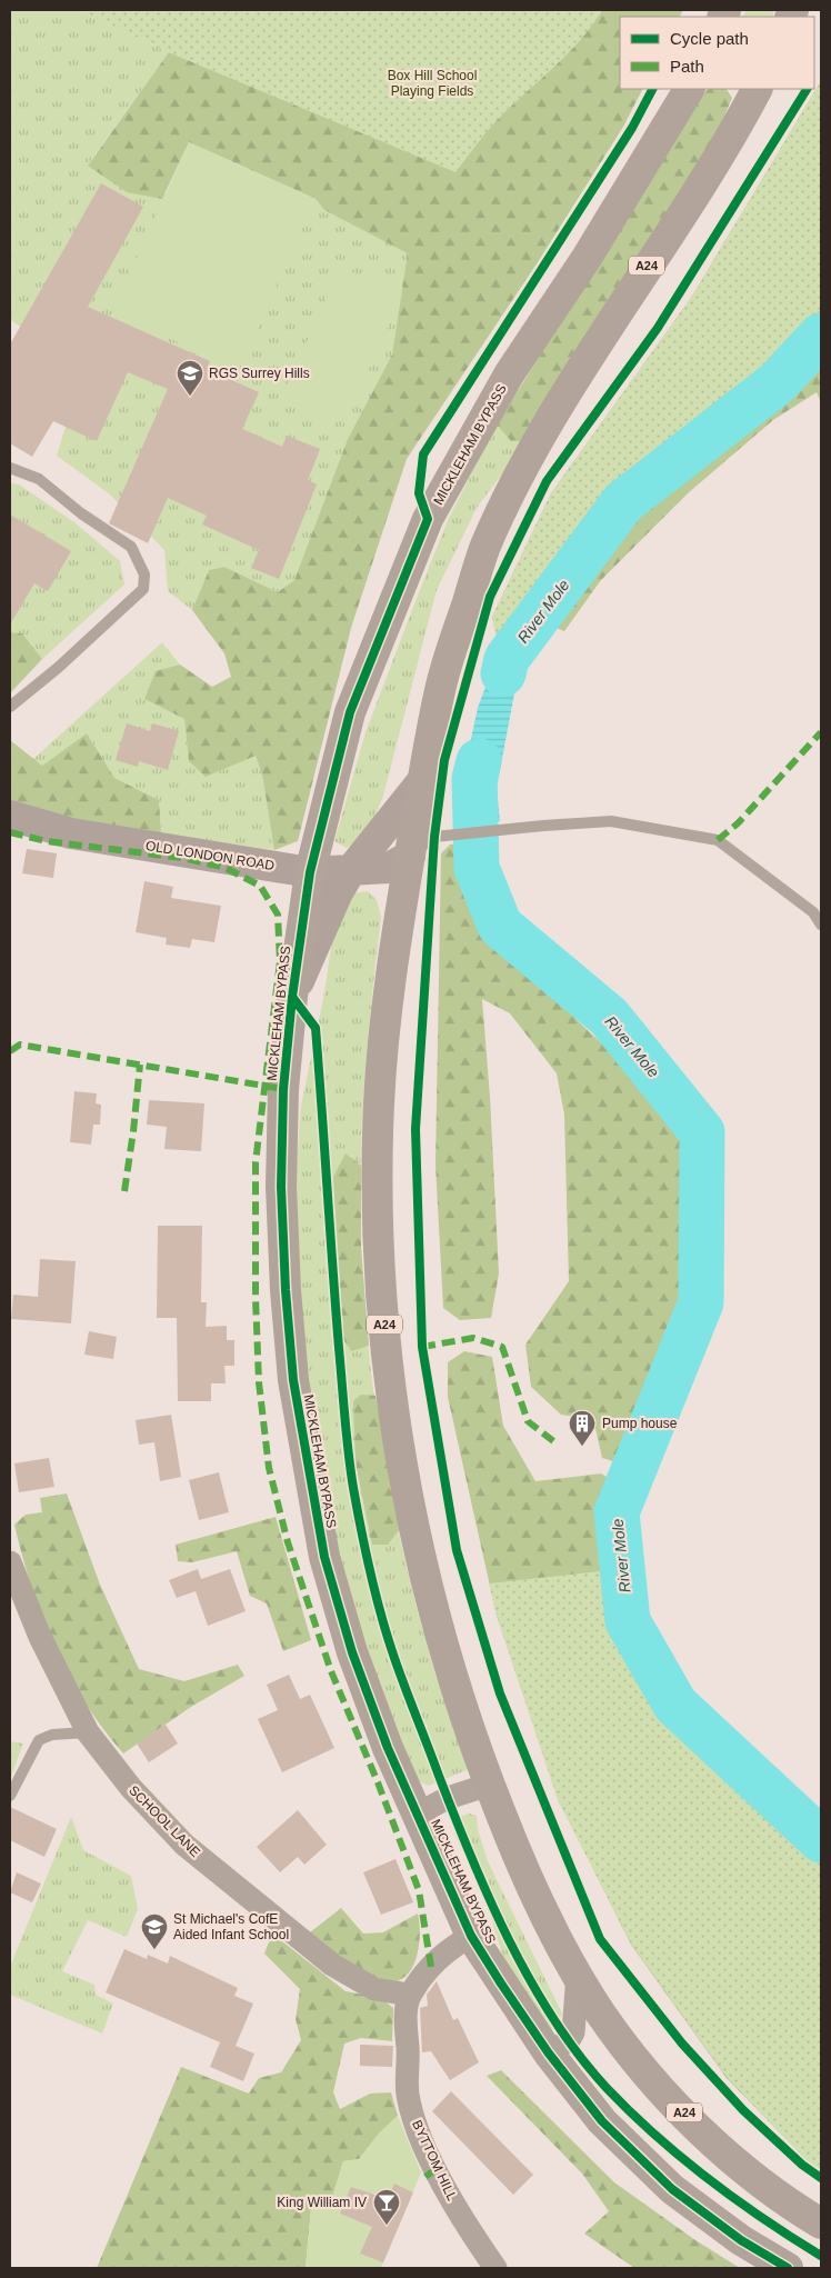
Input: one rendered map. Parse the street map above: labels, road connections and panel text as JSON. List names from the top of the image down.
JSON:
{
  "streets": {
    "highway": ["A24", "MICKLEHAM BYPASS"],
    "main road": ["OLD LONDON ROAD"],
    "street": ["SCHOOL LANE", "BYTTOM HILL"]
  },
  "crossings": [
    ["A24", "OLD LONDON ROAD"],
    ["MICKLEHAM BYPASS", "OLD LONDON ROAD"],
    ["SCHOOL LANE", "BYTTOM HILL"]
  ],
  "water": ["River Mole"],
  "parks": ["Box Hill School Playing Fields"],
  "places": {
    "school or university": ["RGS Surrey Hills", "St Michael's CofE Aided Infant School"],
    "building": ["Pump house"],
    "bar": ["King William IV"]
  },
  "legend": ["Cycle path", "Path"]
}
